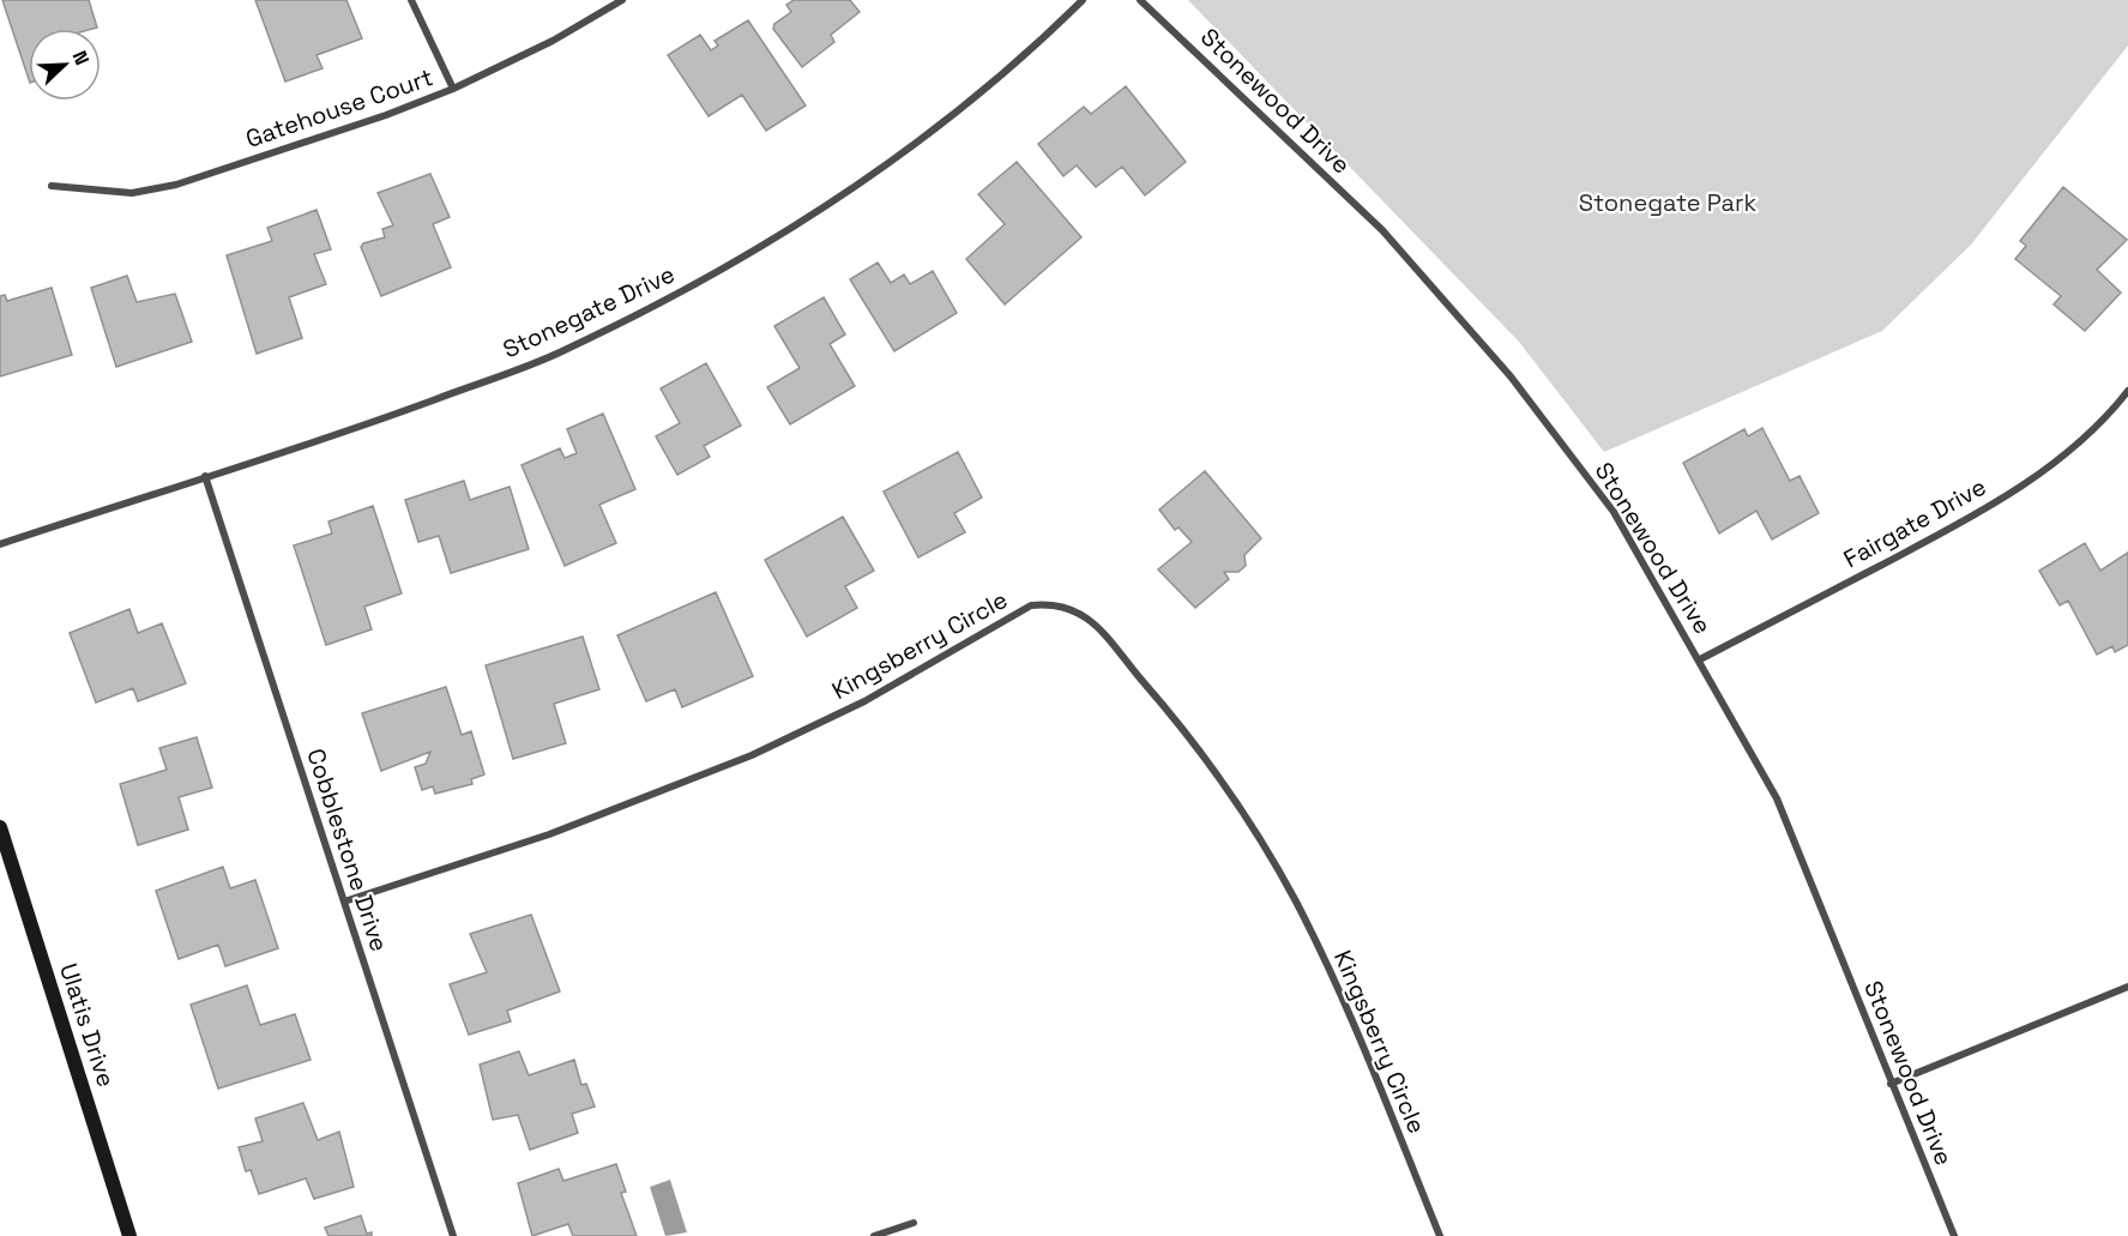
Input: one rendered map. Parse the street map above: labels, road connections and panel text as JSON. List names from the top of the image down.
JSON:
{
  "streets": {
    "street": [
      "Stonewood Drive",
      "Gatehouse Court",
      "Stonegate Drive",
      "Fairgate Drive",
      "Kingsberry Circle",
      "Cobblestone Drive",
      "Ulatis Drive"
    ]
  },
  "crossings": [
    ["Stonewood Drive", "Fairgate Drive"],
    ["Stonegate Drive", "Cobblestone Drive"],
    ["Kingsberry Circle", "Cobblestone Drive"]
  ],
  "parks": ["Stonegate Park"],
  "north": "top right"
}
